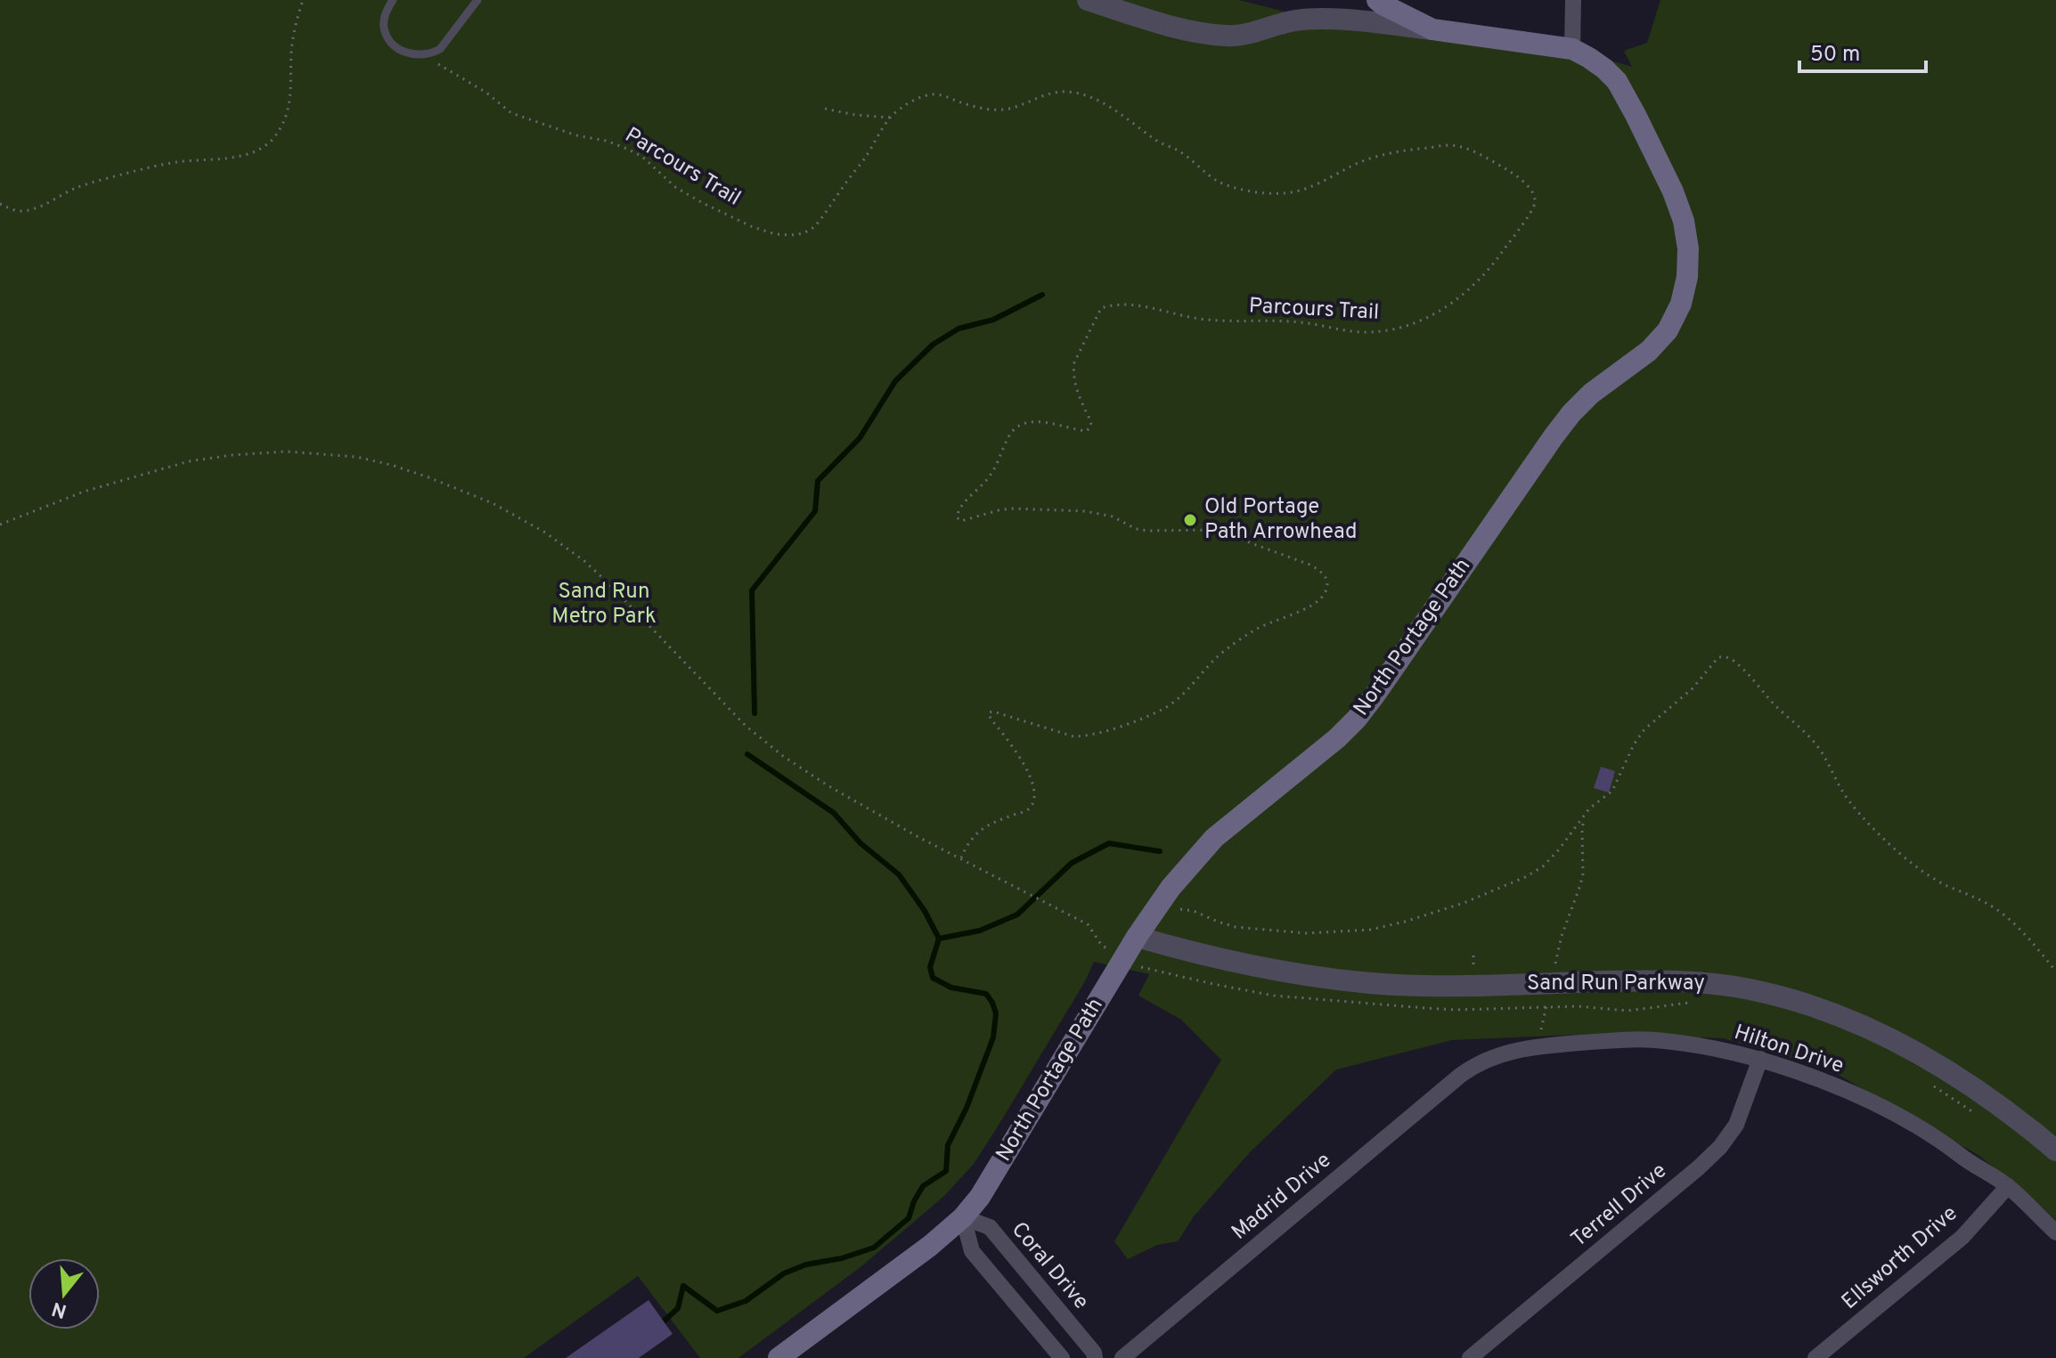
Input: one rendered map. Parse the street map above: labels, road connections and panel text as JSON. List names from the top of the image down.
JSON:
{
  "streets": {
    "main road": ["North Portage Path"],
    "street": [
      "Sand Run Parkway",
      "Hilton Drive",
      "Madrid Drive",
      "Terrell Drive",
      "Ellsworth Drive",
      "Coral Drive"
    ],
    "path": ["Parcours Trail"]
  },
  "crossings": [
    ["North Portage Path", "Sand Run Parkway"],
    ["North Portage Path", "Coral Drive"],
    ["Hilton Drive", "Madrid Drive"],
    ["Hilton Drive", "Terrell Drive"],
    ["Hilton Drive", "Ellsworth Drive"]
  ],
  "parks": ["Sand Run Metro Park"],
  "places": ["Old Portage Path Arrowhead"],
  "scale_bar": "50 m",
  "north": "bottom"
}
